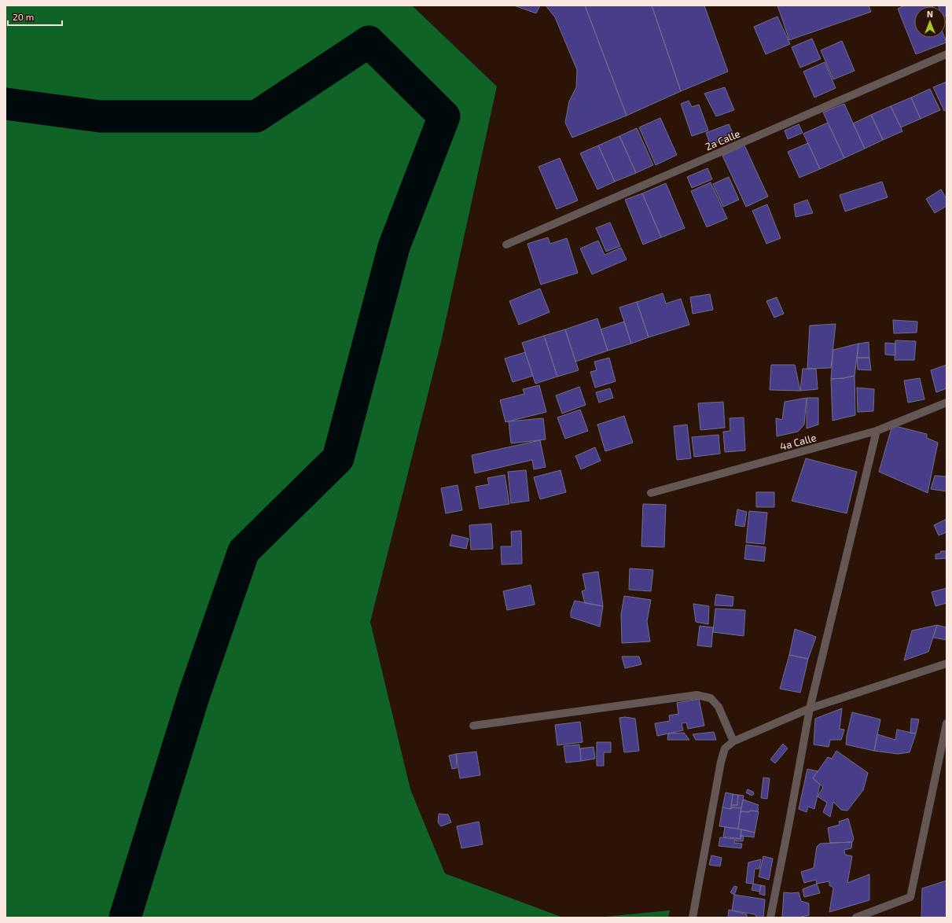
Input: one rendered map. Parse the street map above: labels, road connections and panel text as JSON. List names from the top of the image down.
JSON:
{
  "streets": {
    "street": ["2a Calle", "4a Calle"]
  },
  "scale_bar": "20 m",
  "north": "top"
}
